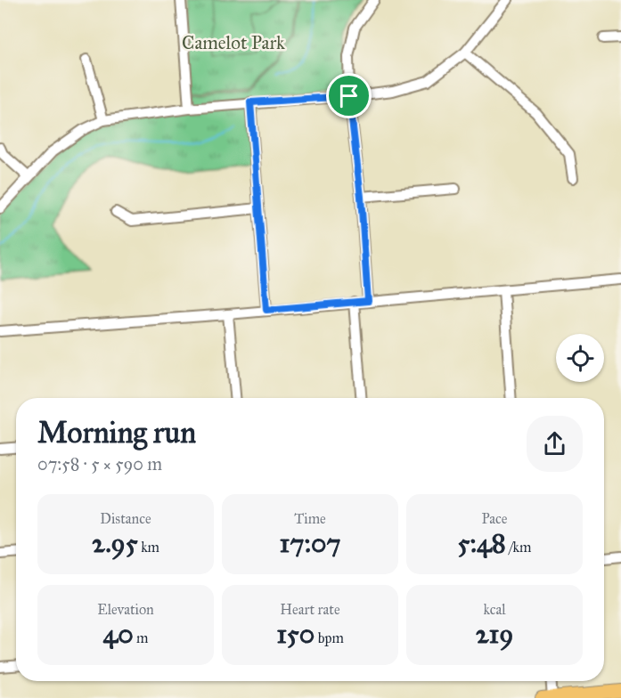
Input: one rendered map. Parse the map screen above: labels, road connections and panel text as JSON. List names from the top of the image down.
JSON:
{
  "parks": ["Camelot Park"],
  "page": {
    "heading": ["Morning run", "07:58 · 5 × 590 m"],
    "stats": [
      ["Distance", "2.95 km"],
      ["Time", "17:07"],
      ["Pace", "5:48 /km"],
      ["Elevation", "40 m"],
      ["Heart rate", "150 bpm"],
      ["kcal", "219"]
    ]
  }
}
